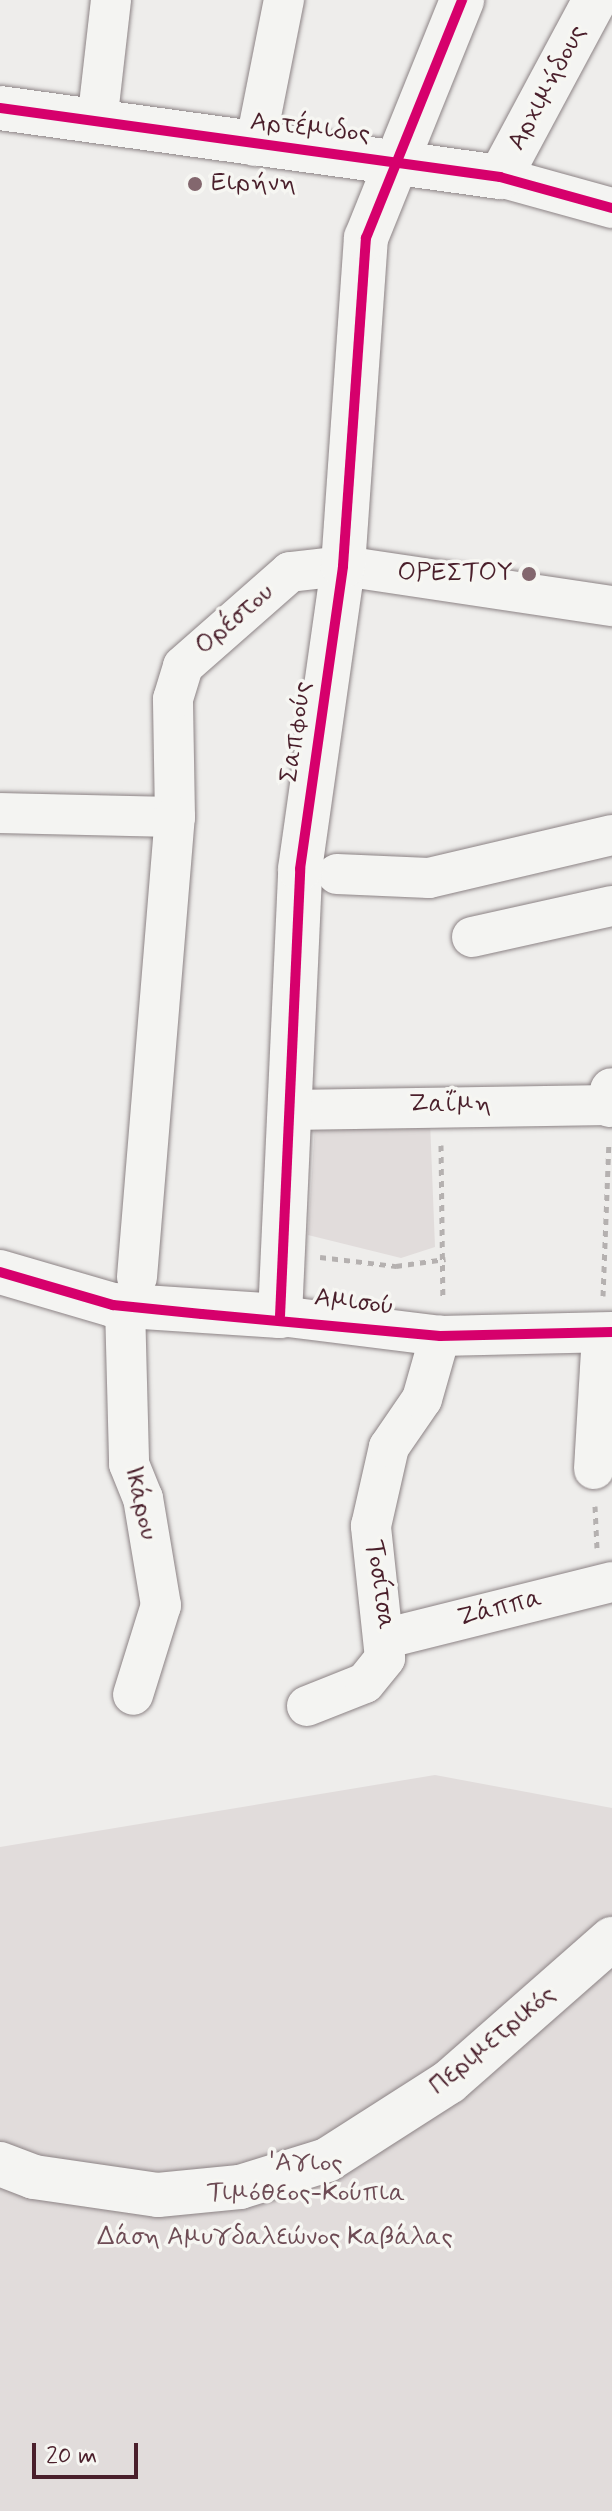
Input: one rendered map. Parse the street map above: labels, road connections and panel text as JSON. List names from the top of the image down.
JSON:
{
  "streets": {
    "street": [
      "Αρχιμήδους",
      "Αρτέμιδος",
      "Ορέστου",
      "Σαπφούς",
      "Ζαΐμη",
      "Αμισού",
      "Ικάρου",
      "Τοσίτσα",
      "Ζάππα",
      "Περιμετρικός"
    ]
  },
  "crossings": [
    ["Αρχιμήδους", "Αρτέμιδος"],
    ["Αρτέμιδος", "Σαπφούς"],
    ["Ορέστου", "Σαπφούς"],
    ["Ορέστου", "Αμισού"],
    ["Ορέστου", "Ικάρου"],
    ["Σαπφούς", "Ζαΐμη"],
    ["Σαπφούς", "Αμισού"],
    ["Αμισού", "Ικάρου"],
    ["Αμισού", "Τοσίτσα"],
    ["Τοσίτσα", "Ζάππα"]
  ],
  "parks": ["'Αγιος Τιμόθεος-Κούπια", "Δάση Αμυγδαλεώνος Καβάλας"],
  "places": ["Ειρήνη", "ΟΡΕΣΤΟΥ"],
  "scale_bar": "20 m"
}
